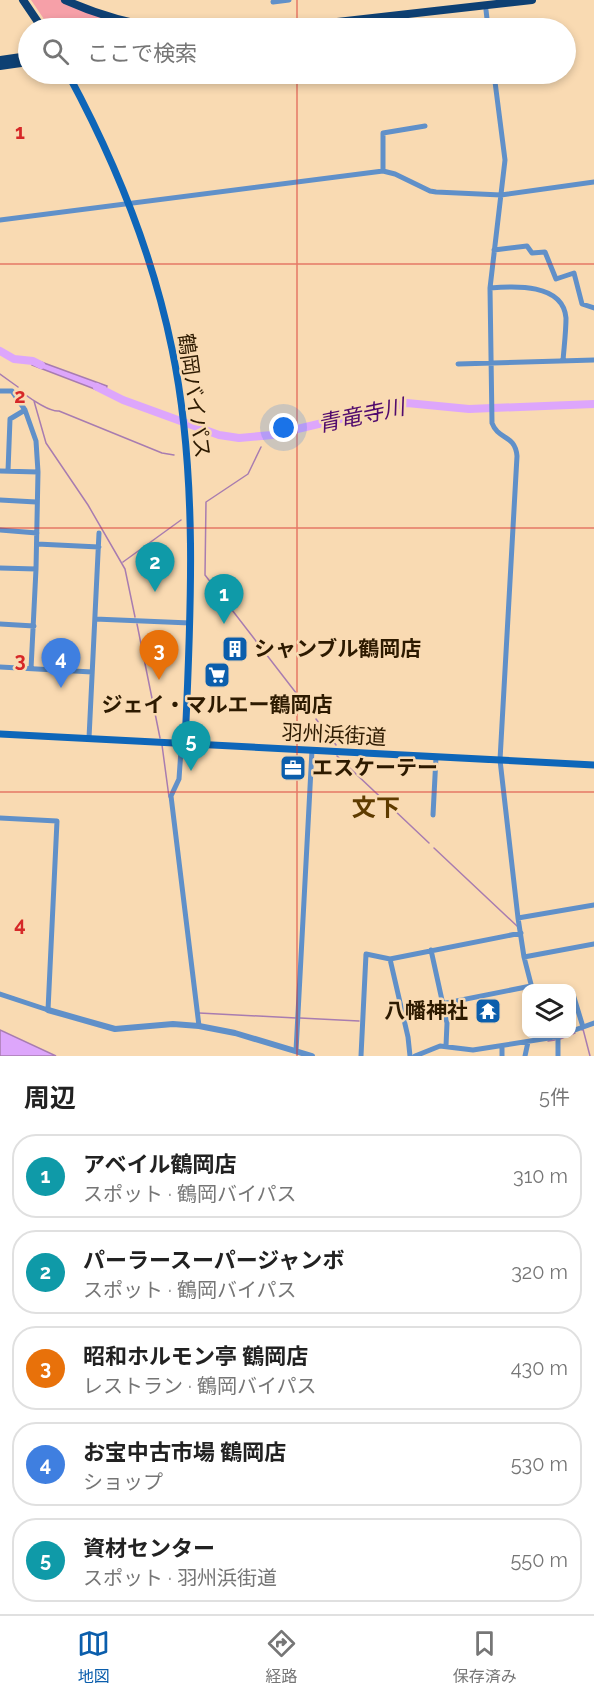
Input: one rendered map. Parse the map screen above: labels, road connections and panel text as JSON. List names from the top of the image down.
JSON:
{
  "streets": {
    "main road": ["鶴岡バイパス", "羽州浜街道"]
  },
  "crossings": [
    ["鶴岡バイパス", "羽州浜街道"]
  ],
  "districts": ["文下"],
  "water": ["青竜寺川"],
  "places": {
    "building": ["シャンブル鶴岡店"],
    "supermarket": ["ジェイ・マルエー鶴岡店"],
    "office": ["エスケーテー"],
    "temple": ["八幡神社"]
  },
  "page": {
    "search": "ここで検索",
    "pins": [
      "2",
      "1",
      "3",
      "4",
      "5"
    ],
    "heading": ["周辺", "5件"],
    "list": [
      {
        "mark": "1",
        "name": "アベイル鶴岡店",
        "note": "スポット · 鶴岡バイパス",
        "value": "310 m"
      },
      {
        "mark": "2",
        "name": "パーラースーパージャンボ",
        "note": "スポット · 鶴岡バイパス",
        "value": "320 m"
      },
      {
        "mark": "3",
        "name": "昭和ホルモン亭 鶴岡店",
        "note": "レストラン · 鶴岡バイパス",
        "value": "430 m"
      },
      {
        "mark": "4",
        "name": "お宝中古市場 鶴岡店",
        "note": "ショップ",
        "value": "530 m"
      },
      {
        "mark": "5",
        "name": "資材センター",
        "note": "スポット · 羽州浜街道",
        "value": "550 m"
      }
    ],
    "nav": ["地図", "経路", "保存済み"]
  },
  "grid": {
    "rows": [
      "1",
      "2",
      "3",
      "4"
    ]
  }
}
